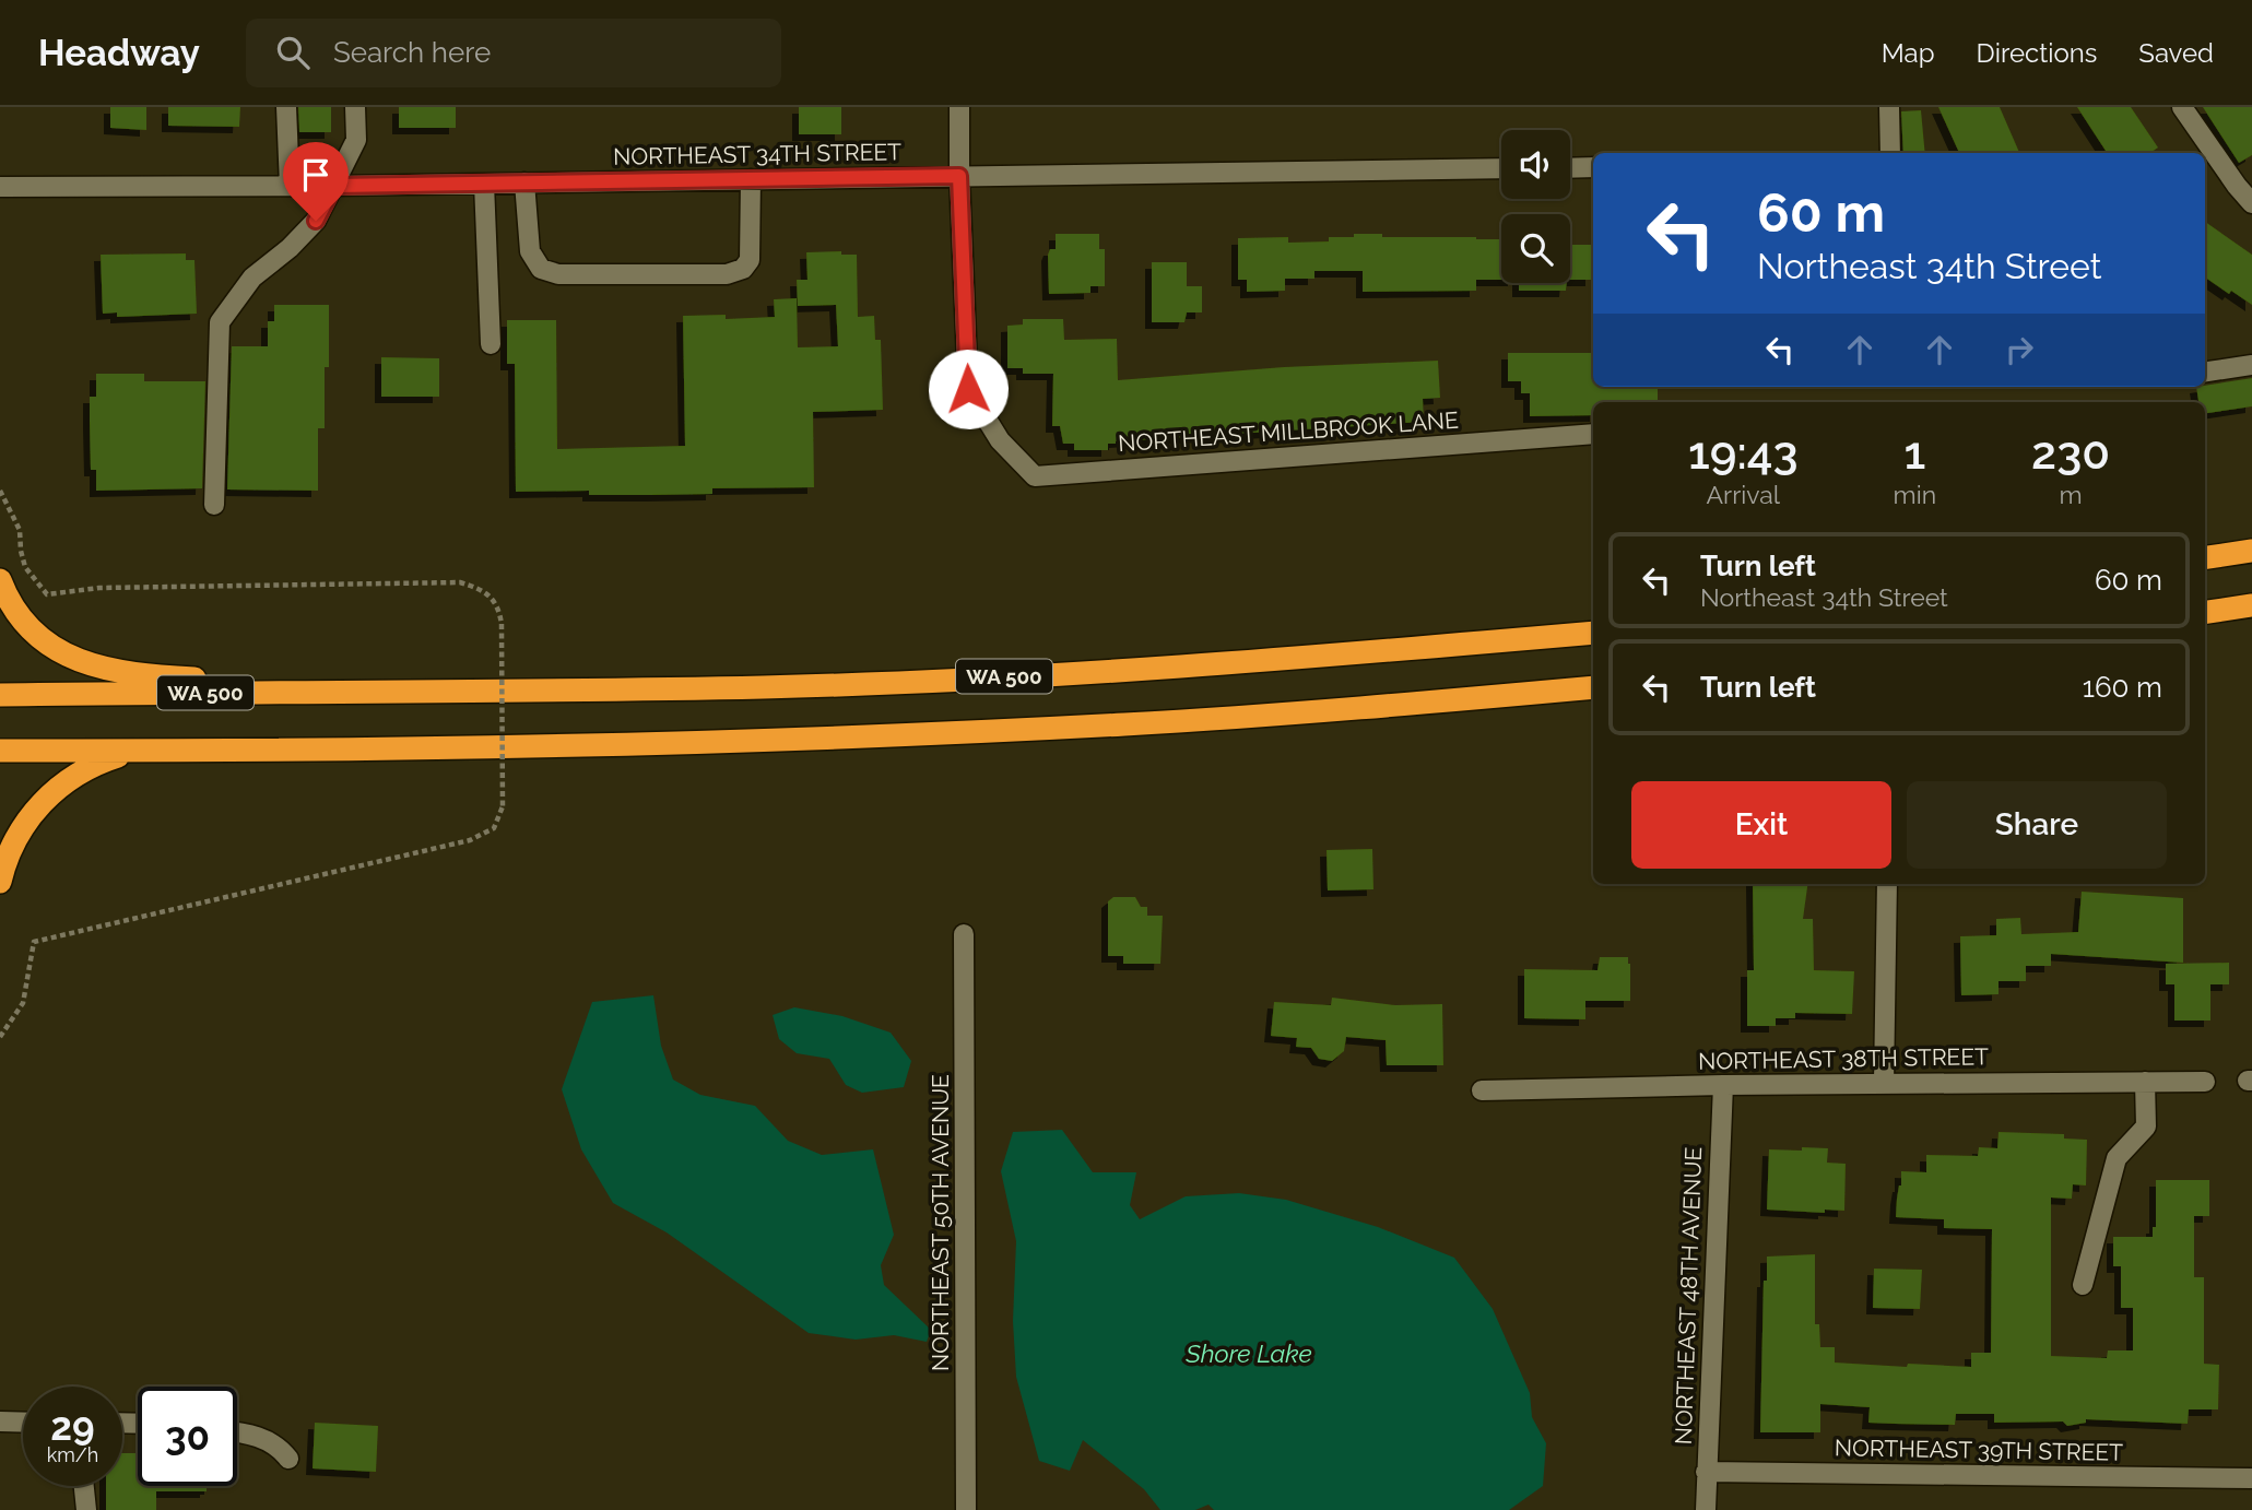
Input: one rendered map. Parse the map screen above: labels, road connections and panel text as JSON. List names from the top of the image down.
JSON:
{
  "streets": {
    "highway": ["WA 500"],
    "street": [
      "NORTHEAST 34TH STREET",
      "NORTHEAST MILLBROOK LANE",
      "NORTHEAST 38TH STREET",
      "NORTHEAST 50TH AVENUE",
      "NORTHEAST 48TH AVENUE",
      "NORTHEAST 39TH STREET"
    ]
  },
  "crossings": [
    ["NORTHEAST 34TH STREET", "NORTHEAST MILLBROOK LANE"],
    ["NORTHEAST 38TH STREET", "NORTHEAST 48TH AVENUE"],
    ["NORTHEAST 48TH AVENUE", "NORTHEAST 39TH STREET"]
  ],
  "water": ["Shore Lake"],
  "page": {
    "header": "Headway",
    "search": "Search here",
    "nav": ["Map", "Directions", "Saved"],
    "turn": ["60 m", "Northeast 34th Street"],
    "eta": [
      "19:43",
      "Arrival",
      "1",
      "min",
      "230",
      "m"
    ],
    "list": [
      {
        "name": "Turn left",
        "note": "Northeast 34th Street",
        "value": "60 m"
      },
      {
        "name": "Turn left",
        "value": "160 m"
      }
    ],
    "buttons": ["Exit", "Share"],
    "speed": "29 km/h",
    "limit": "30"
  }
}
